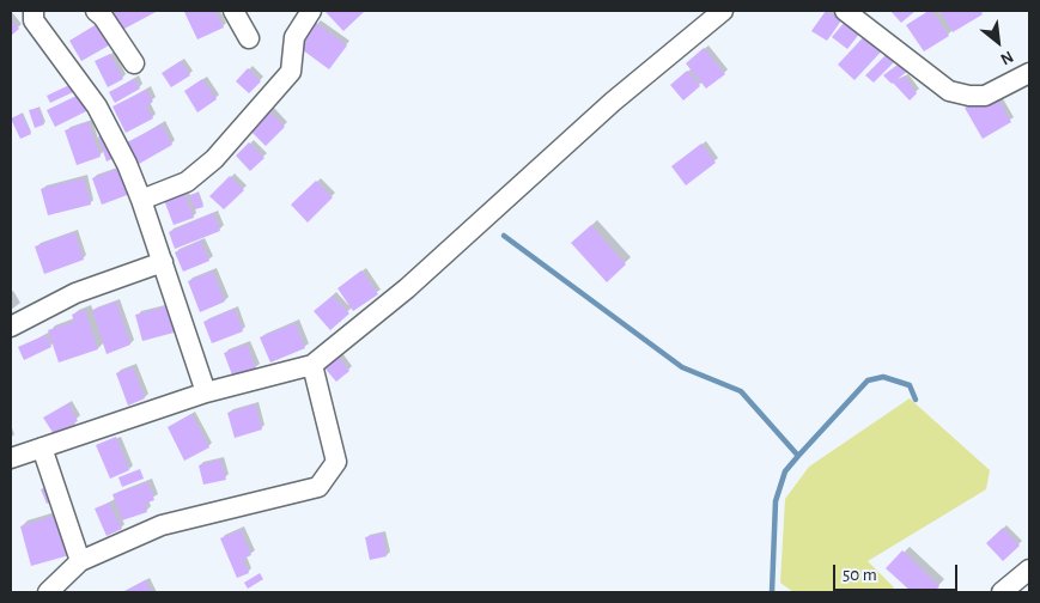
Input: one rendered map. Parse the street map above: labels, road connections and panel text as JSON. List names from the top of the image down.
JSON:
{
  "scale_bar": "50 m",
  "north": "bottom right"
}
